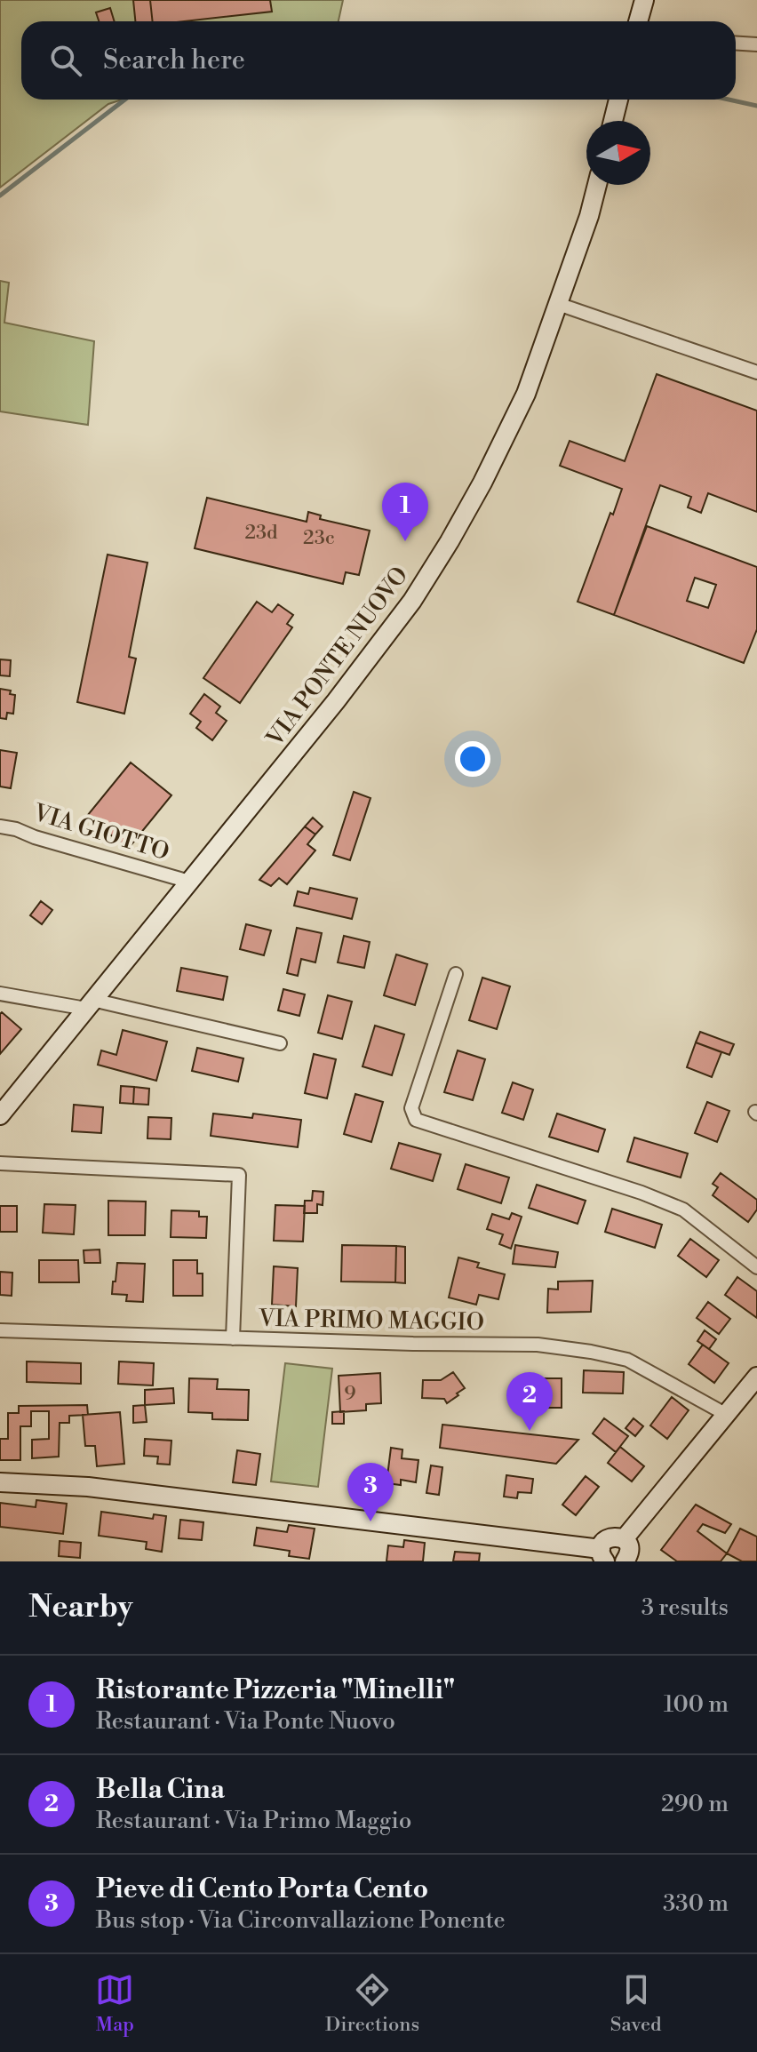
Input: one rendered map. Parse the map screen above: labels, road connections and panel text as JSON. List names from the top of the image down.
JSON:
{
  "streets": {
    "main road": ["VIA PONTE NUOVO"],
    "street": ["VIA GIOTTO", "VIA PRIMO MAGGIO"]
  },
  "crossings": [
    ["VIA PONTE NUOVO", "VIA GIOTTO"]
  ],
  "house_numbers": ["23d", "23c", "9"],
  "north": "right",
  "page": {
    "search": "Search here",
    "pins": ["1", "2", "3"],
    "heading": ["Nearby", "3 results"],
    "list": [
      {
        "mark": "1",
        "name": "Ristorante Pizzeria \"Minelli\"",
        "note": "Restaurant · Via Ponte Nuovo",
        "value": "100 m"
      },
      {
        "mark": "2",
        "name": "Bella Cina",
        "note": "Restaurant · Via Primo Maggio",
        "value": "290 m"
      },
      {
        "mark": "3",
        "name": "Pieve di Cento Porta Cento",
        "note": "Bus stop · Via Circonvallazione Ponente",
        "value": "330 m"
      }
    ],
    "nav": ["Map", "Directions", "Saved"]
  }
}
